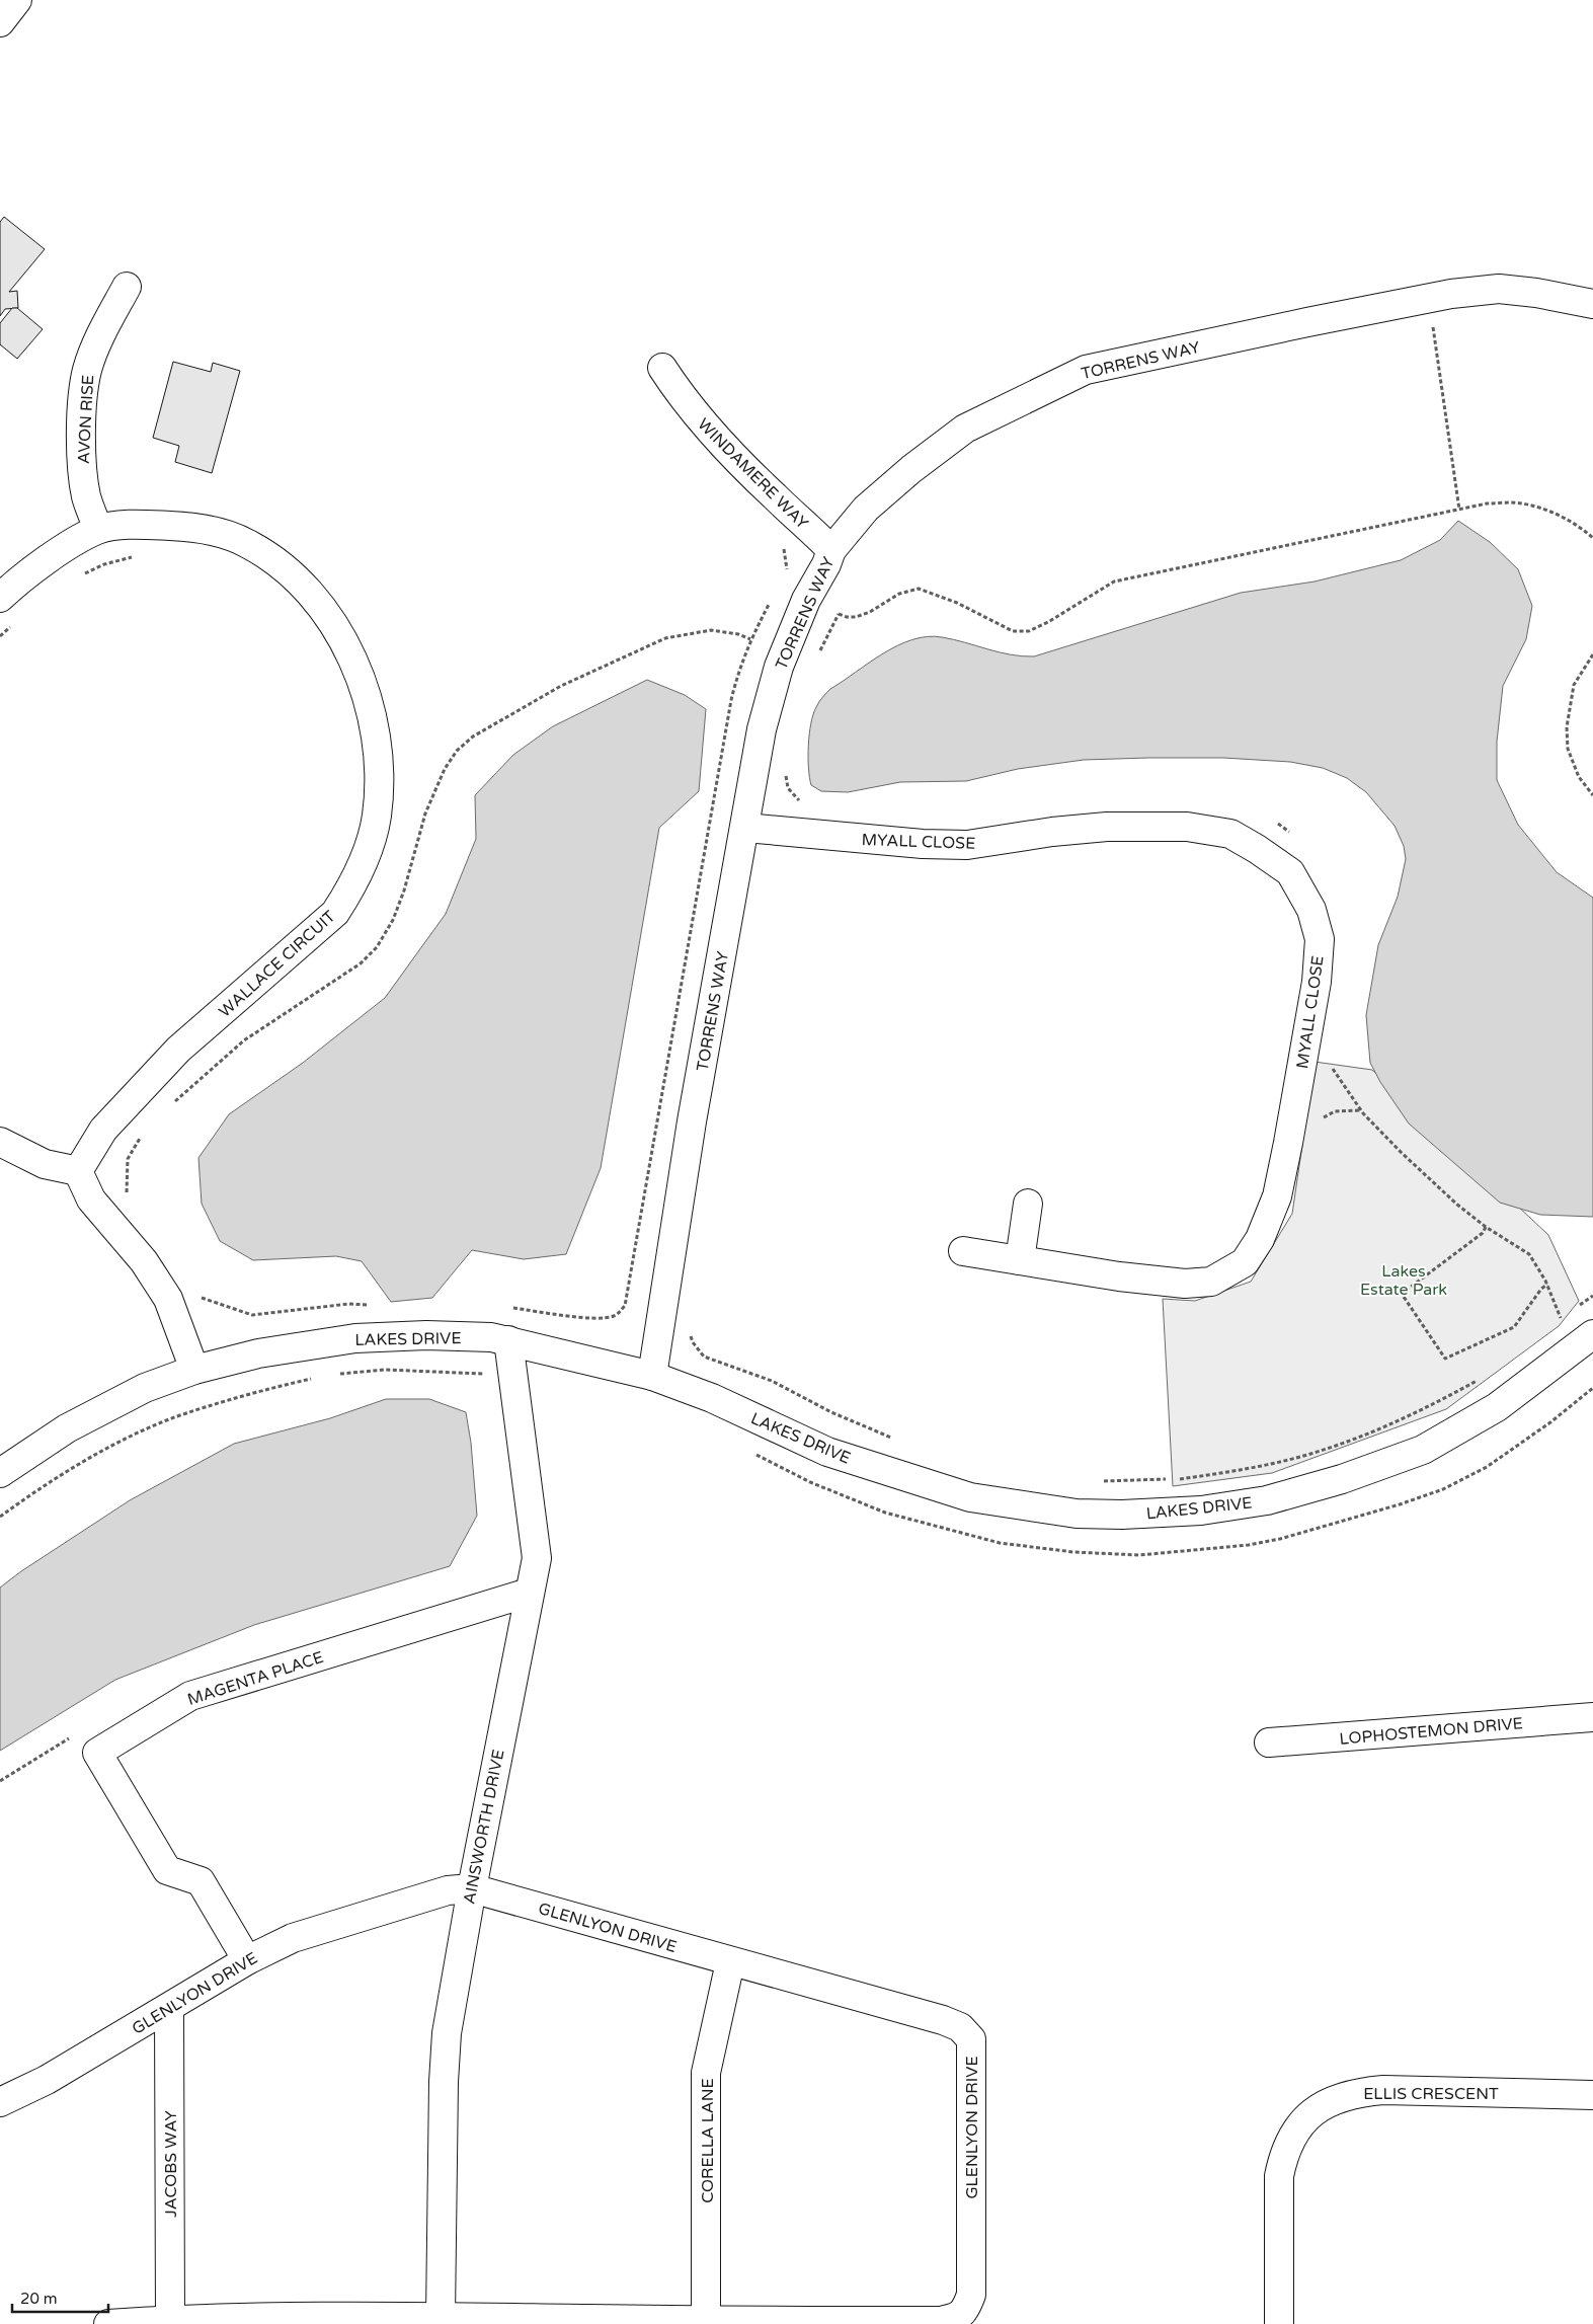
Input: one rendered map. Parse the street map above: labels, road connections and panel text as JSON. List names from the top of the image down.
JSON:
{
  "streets": {
    "street": [
      "TORRENS WAY",
      "AVON RISE",
      "WINDAMERE WAY",
      "MYALL CLOSE",
      "WALLACE CIRCUIT",
      "LAKES DRIVE",
      "MAGENTA PLACE",
      "LOPHOSTEMON DRIVE",
      "AINSWORTH DRIVE",
      "GLENLYON DRIVE",
      "ELLIS CRESCENT",
      "CORELLA LANE",
      "JACOBS WAY"
    ]
  },
  "crossings": [
    ["TORRENS WAY", "WINDAMERE WAY"],
    ["TORRENS WAY", "MYALL CLOSE"],
    ["TORRENS WAY", "LAKES DRIVE"],
    ["AVON RISE", "WALLACE CIRCUIT"],
    ["LAKES DRIVE", "AINSWORTH DRIVE"],
    ["MAGENTA PLACE", "AINSWORTH DRIVE"],
    ["MAGENTA PLACE", "GLENLYON DRIVE"],
    ["AINSWORTH DRIVE", "GLENLYON DRIVE"],
    ["GLENLYON DRIVE", "CORELLA LANE"],
    ["GLENLYON DRIVE", "JACOBS WAY"]
  ],
  "parks": ["Lakes Estate Park"],
  "scale_bar": "20 m"
}
